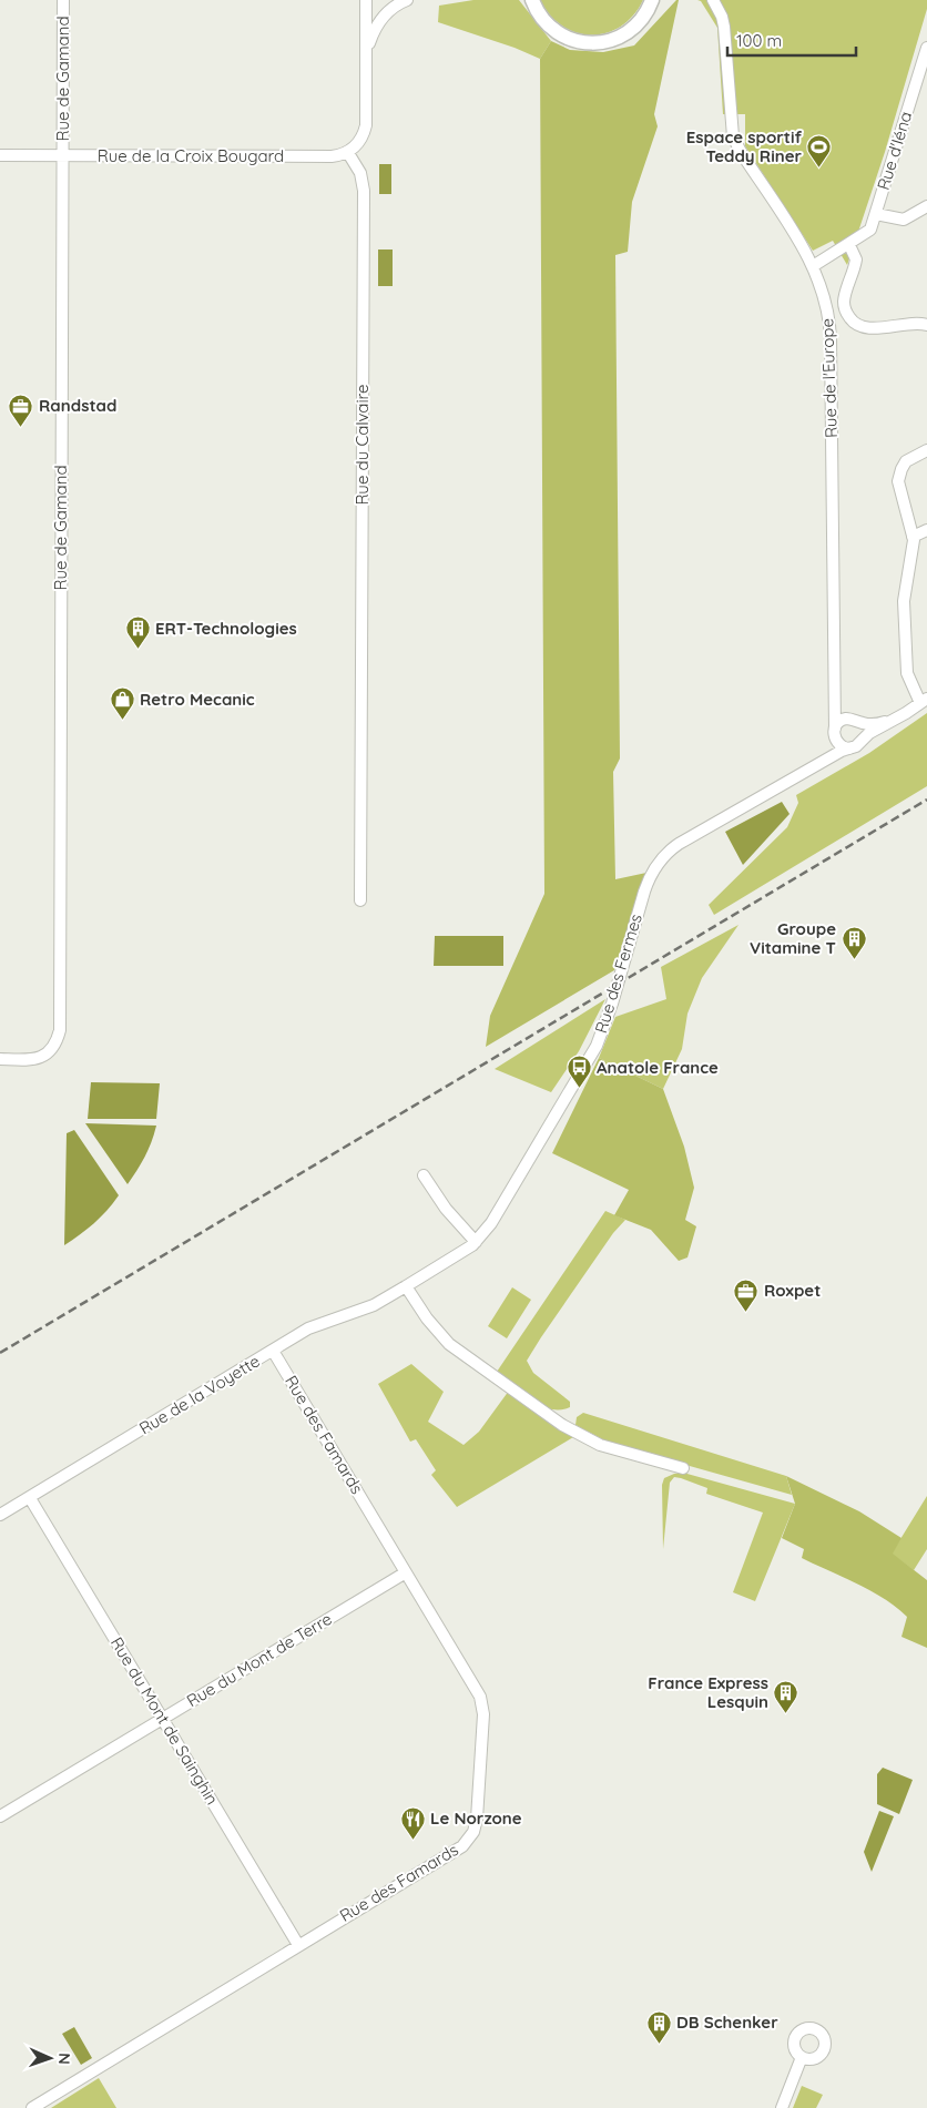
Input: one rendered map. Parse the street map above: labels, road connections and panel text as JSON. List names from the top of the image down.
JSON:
{
  "streets": {
    "street": [
      "Rue de Gamand",
      "Rue d'Iéna",
      "Rue de la Croix Bougard",
      "Rue de l'Europe",
      "Rue du Calvaire",
      "Rue des Fermes",
      "Rue de la Voyette",
      "Rue des Famards",
      "Rue du Mont de Terre",
      "Rue du Mont de Sainghin"
    ]
  },
  "crossings": [
    ["Rue de Gamand", "Rue de la Croix Bougard"],
    ["Rue d'Iéna", "Rue de l'Europe"],
    ["Rue de la Croix Bougard", "Rue du Calvaire"],
    ["Rue des Fermes", "Rue de la Voyette"],
    ["Rue de la Voyette", "Rue des Famards"],
    ["Rue de la Voyette", "Rue du Mont de Sainghin"],
    ["Rue des Famards", "Rue du Mont de Terre"],
    ["Rue des Famards", "Rue du Mont de Sainghin"],
    ["Rue du Mont de Terre", "Rue du Mont de Sainghin"]
  ],
  "places": {
    "sports": ["Espace sportif Teddy Riner"],
    "office": ["Randstad", "Roxpet"],
    "building": [
      "ERT-Technologies",
      "Groupe Vitamine T",
      "France Express Lesquin",
      "DB Schenker"
    ],
    "shop": ["Retro Mecanic"],
    "bus stop": ["Anatole France"],
    "restaurant": ["Le Norzone"]
  },
  "scale_bar": "100 m",
  "north": "right"
}
